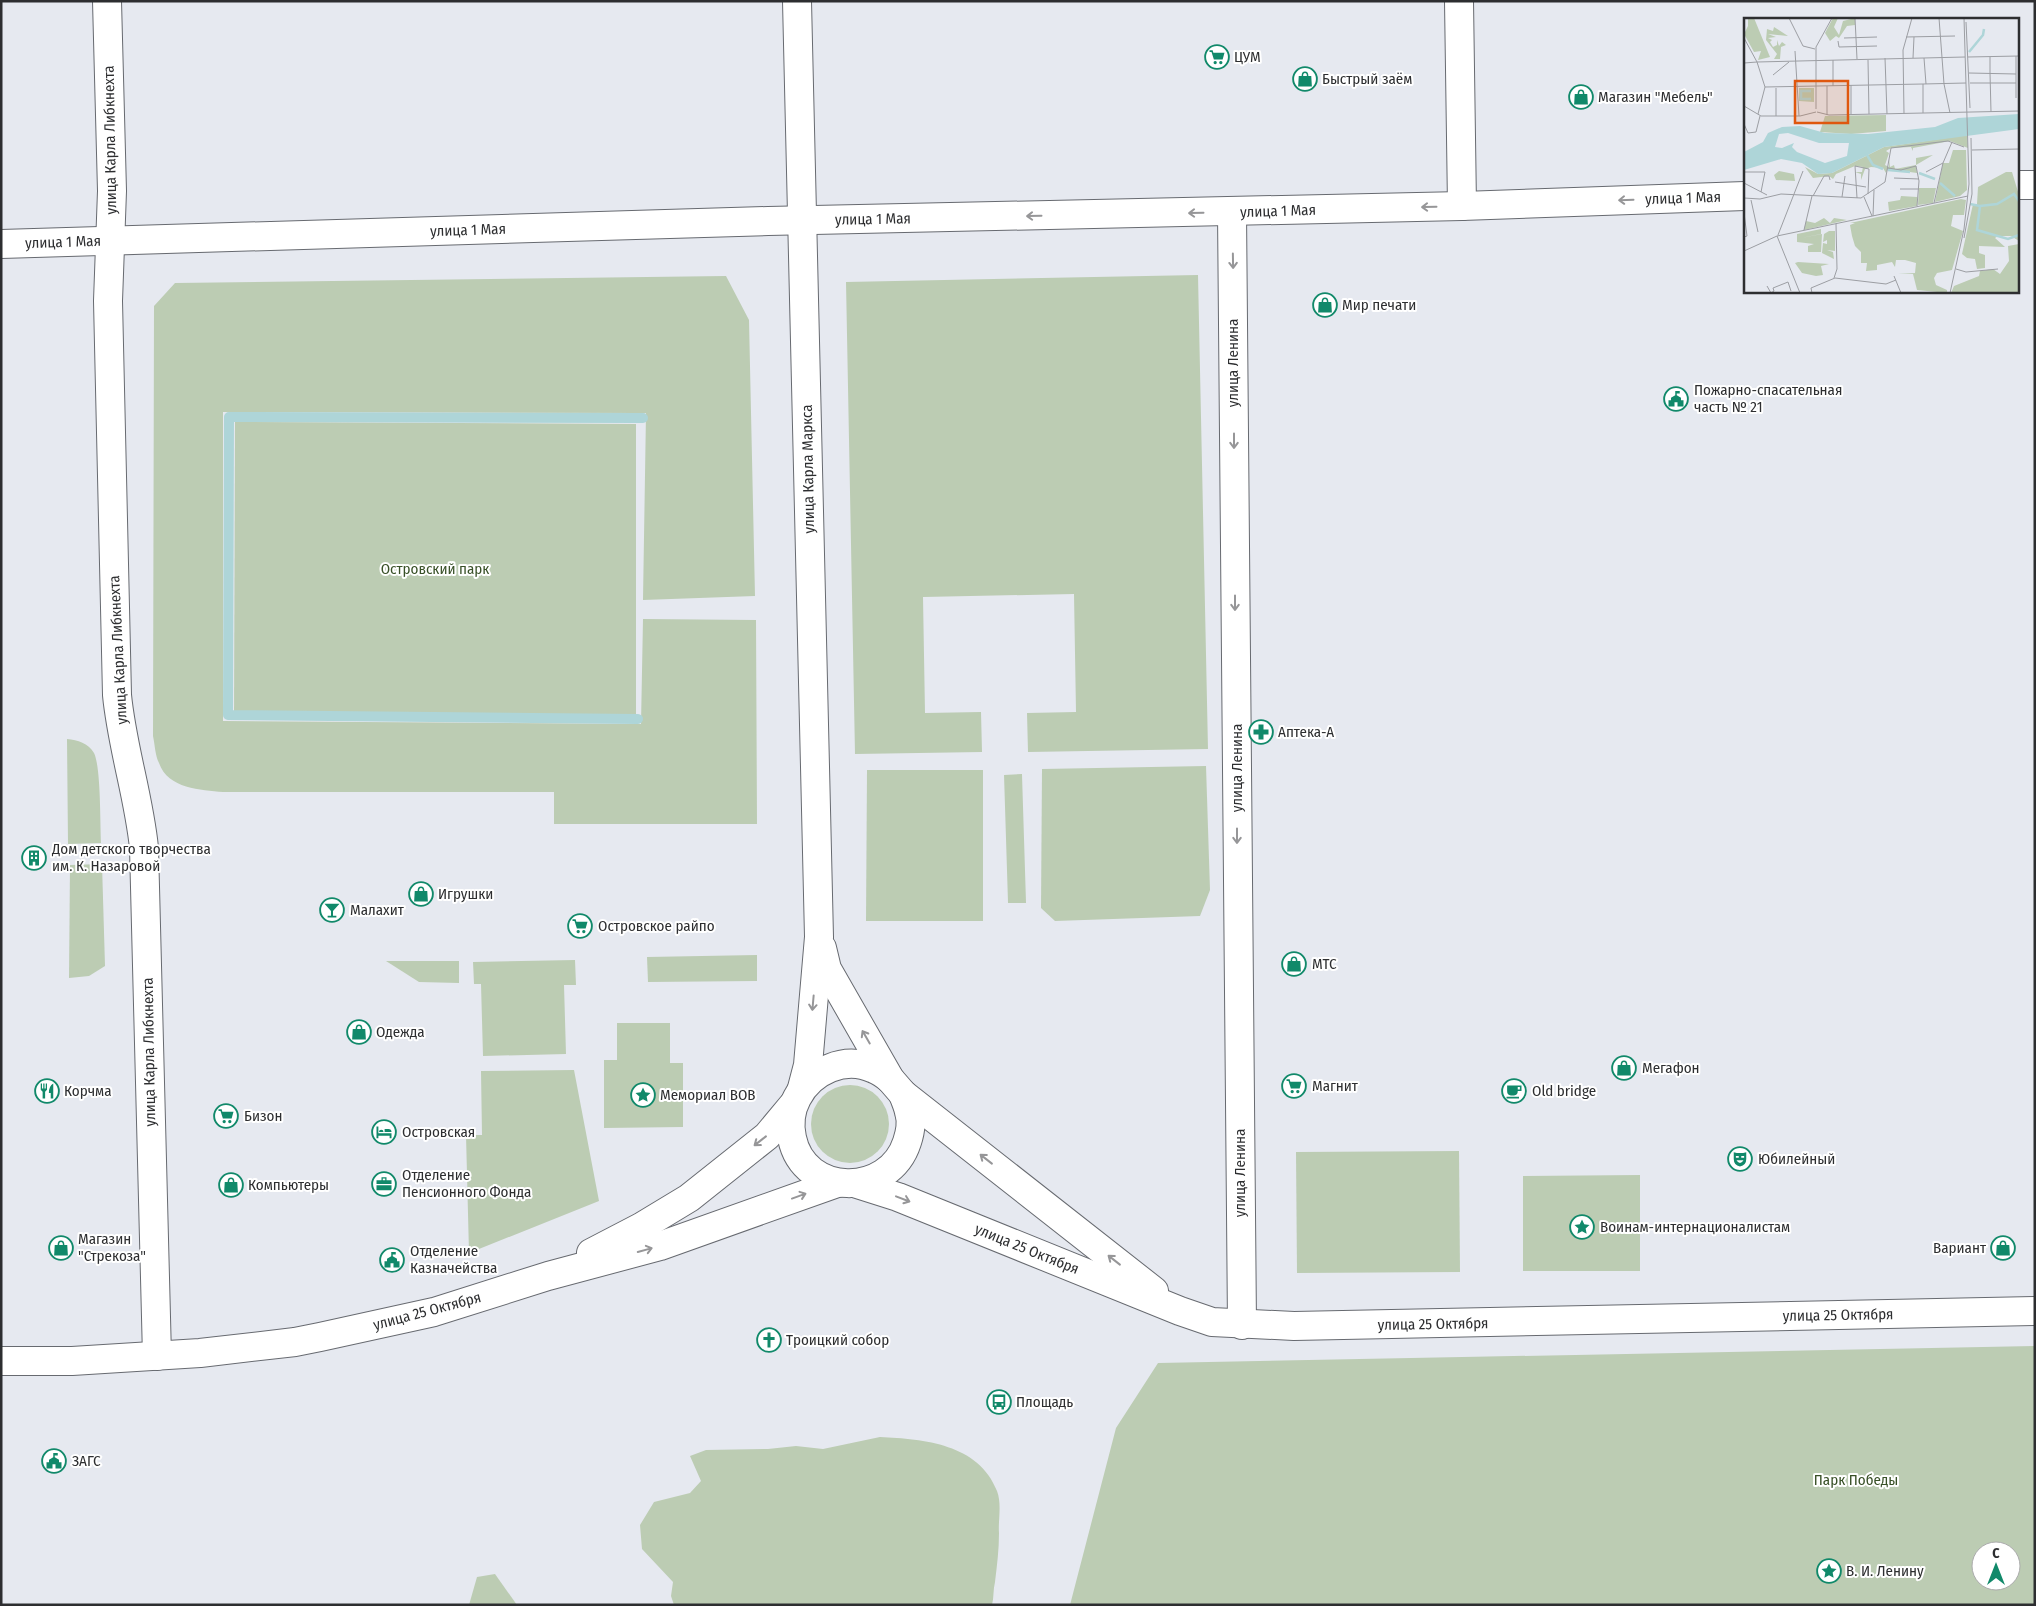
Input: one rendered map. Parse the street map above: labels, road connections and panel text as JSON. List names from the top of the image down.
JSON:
{
  "streets": {
    "street": [
      "улица Карла Либкнехта",
      "улица 1 Мая",
      "улица Ленина",
      "улица Карла Маркса",
      "улица 25 Октября"
    ]
  },
  "crossings": [
    ["улица Карла Либкнехта", "улица 1 Мая"],
    ["улица Карла Либкнехта", "улица 25 Октября"],
    ["улица 1 Мая", "улица Ленина"],
    ["улица 1 Мая", "улица Карла Маркса"],
    ["улица Ленина", "улица 25 Октября"]
  ],
  "one_way": ["улица 1 Мая", "улица Ленина"],
  "parks": ["Островский парк", "Парк Победы"],
  "places": {
    "supermarket": [
      "ЦУМ",
      "Островское райпо",
      "Магнит",
      "Бизон"
    ],
    "shop": [
      "Быстрый заём",
      "Магазин \"Мебель\"",
      "Мир печати",
      "Игрушки",
      "МТС",
      "Одежда",
      "Мегафон",
      "Компьютеры",
      "Магазин \"Стрекоза\"",
      "Вариант"
    ],
    "public building": ["Пожарно-спасательная часть № 21", "Отделение Казначейства", "ЗАГС"],
    "pharmacy": ["Аптека-А"],
    "building": ["Дом детского творчества им. К. Назаровой"],
    "bar": ["Малахит"],
    "restaurant": ["Корчма"],
    "cafe": ["Old bridge"],
    "place": ["Мемориал ВОВ", "Воинам-интернационалистам", "В. И. Ленину"],
    "hotel": ["Островская"],
    "theatre": ["Юбилейный"],
    "office": ["Отделение Пенсионного Фонда"],
    "church": ["Троицкий собор"],
    "bus stop": ["Площадь"]
  },
  "north": "top"
}
